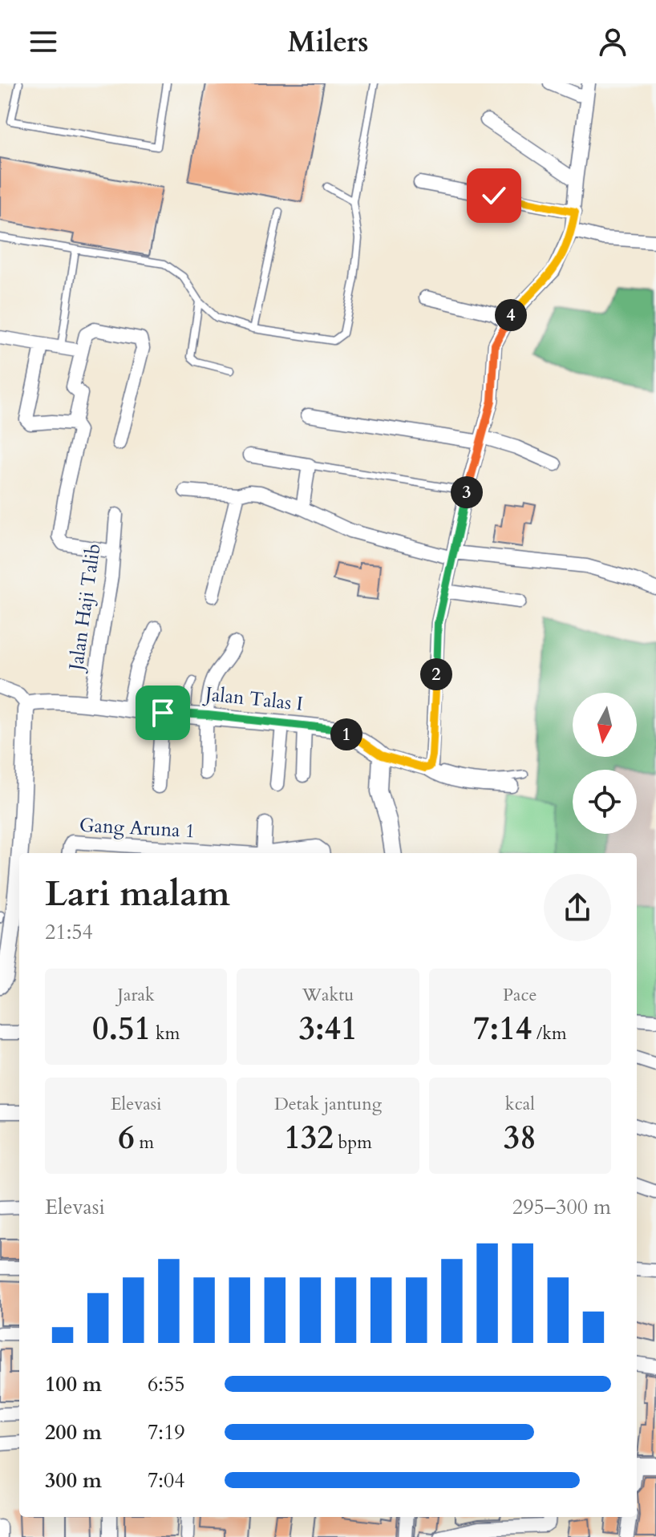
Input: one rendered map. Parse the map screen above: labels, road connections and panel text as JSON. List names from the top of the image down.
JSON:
{
  "streets": {
    "street": ["Jalan Haji Talib", "Jalan Talas I", "Gang Aruna 1"]
  },
  "crossings": [
    ["Jalan Haji Talib", "Jalan Talas I"]
  ],
  "north": "bottom",
  "page": {
    "header": "Milers",
    "pins": [
      "4",
      "3",
      "2",
      "1"
    ],
    "heading": ["Lari malam", "21:54"],
    "stats": [
      ["Jarak", "0.51 km"],
      ["Waktu", "3:41"],
      ["Pace", "7:14 /km"],
      ["Elevasi", "6 m"],
      ["Detak jantung", "132 bpm"],
      ["kcal", "38"]
    ],
    "chart": ["Elevasi", "295–300 m"],
    "list": [
      {
        "name": "100 m",
        "note": "6:55"
      },
      {
        "name": "200 m",
        "note": "7:19"
      },
      {
        "name": "300 m",
        "note": "7:04"
      }
    ]
  }
}
